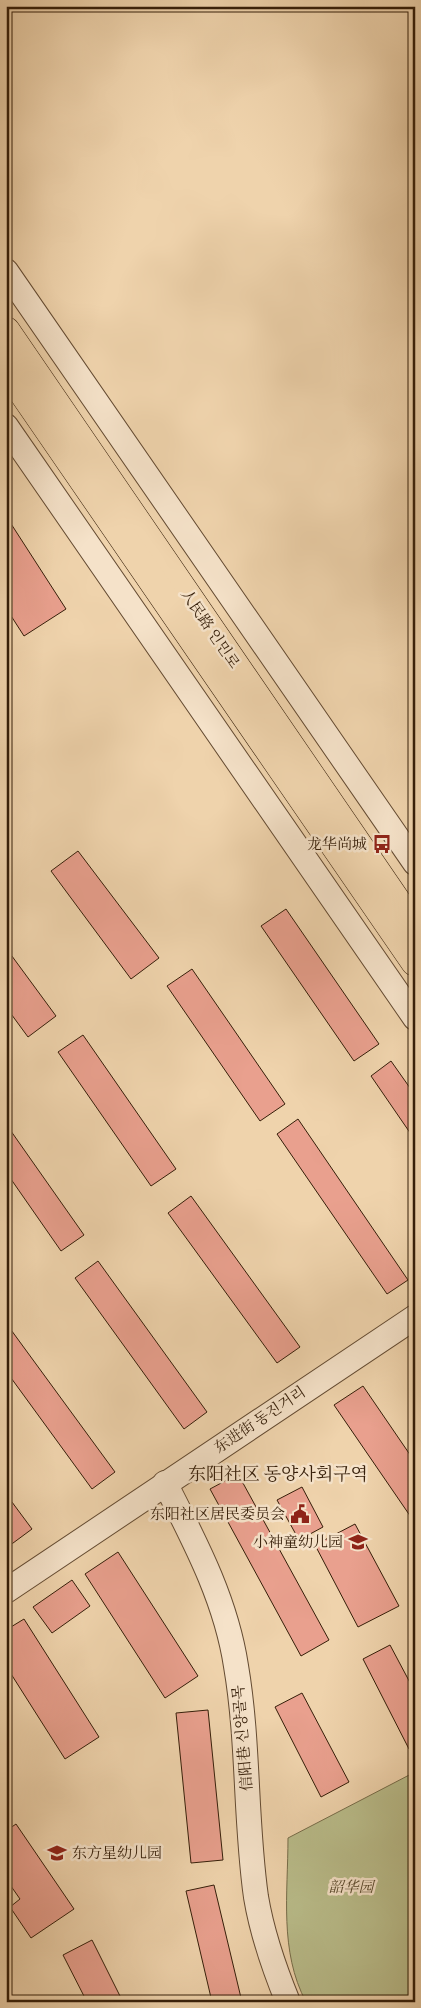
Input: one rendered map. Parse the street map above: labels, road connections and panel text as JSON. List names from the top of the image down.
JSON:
{
  "streets": {
    "main road": ["人民路 인민로"],
    "street": ["东进街 동진거리", "信阳巷 신양골목"]
  },
  "crossings": [
    ["东进街 동진거리", "信阳巷 신양골목"]
  ],
  "districts": ["东阳社区 동양사회구역"],
  "parks": ["韶华园"],
  "places": {
    "bus stop": ["龙华尚城"],
    "public building": ["东阳社区居民委员会"],
    "school or university": ["小神童幼儿园", "东方星幼儿园"]
  }
}
